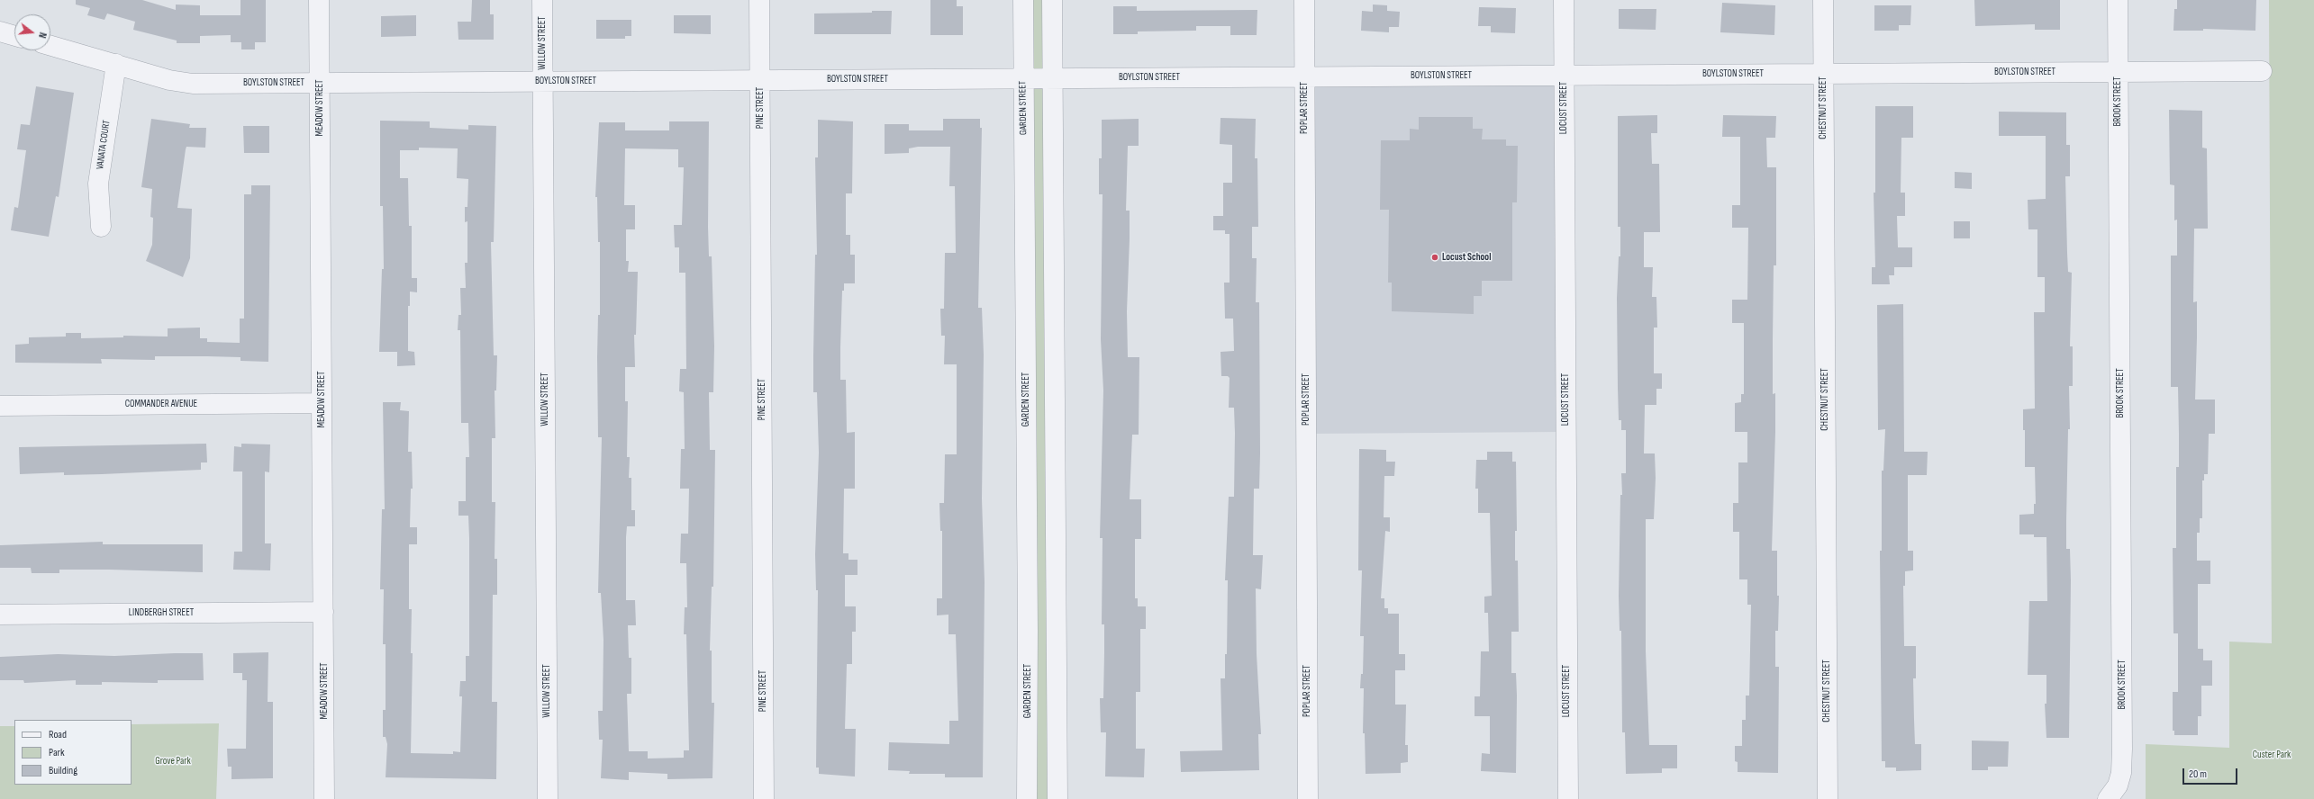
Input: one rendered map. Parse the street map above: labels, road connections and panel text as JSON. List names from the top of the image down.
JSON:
{
  "streets": {
    "street": [
      "WILLOW STREET",
      "BOYLSTON STREET",
      "BROOK STREET",
      "MEADOW STREET",
      "PINE STREET",
      "GARDEN STREET",
      "POPLAR STREET",
      "LOCUST STREET",
      "CHESTNUT STREET",
      "VANATA COURT",
      "COMMANDER AVENUE",
      "LINDBERGH STREET"
    ]
  },
  "crossings": [
    ["WILLOW STREET", "BOYLSTON STREET"],
    ["BOYLSTON STREET", "BROOK STREET"],
    ["BOYLSTON STREET", "MEADOW STREET"],
    ["BOYLSTON STREET", "PINE STREET"],
    ["BOYLSTON STREET", "GARDEN STREET"],
    ["BOYLSTON STREET", "POPLAR STREET"],
    ["BOYLSTON STREET", "LOCUST STREET"],
    ["BOYLSTON STREET", "CHESTNUT STREET"],
    ["BOYLSTON STREET", "VANATA COURT"],
    ["MEADOW STREET", "COMMANDER AVENUE"],
    ["MEADOW STREET", "LINDBERGH STREET"]
  ],
  "parks": ["Custer Park", "Grove Park"],
  "places": ["Locust School"],
  "legend": ["Road", "Park", "Building"],
  "scale_bar": "20 m",
  "north": "right"
}
